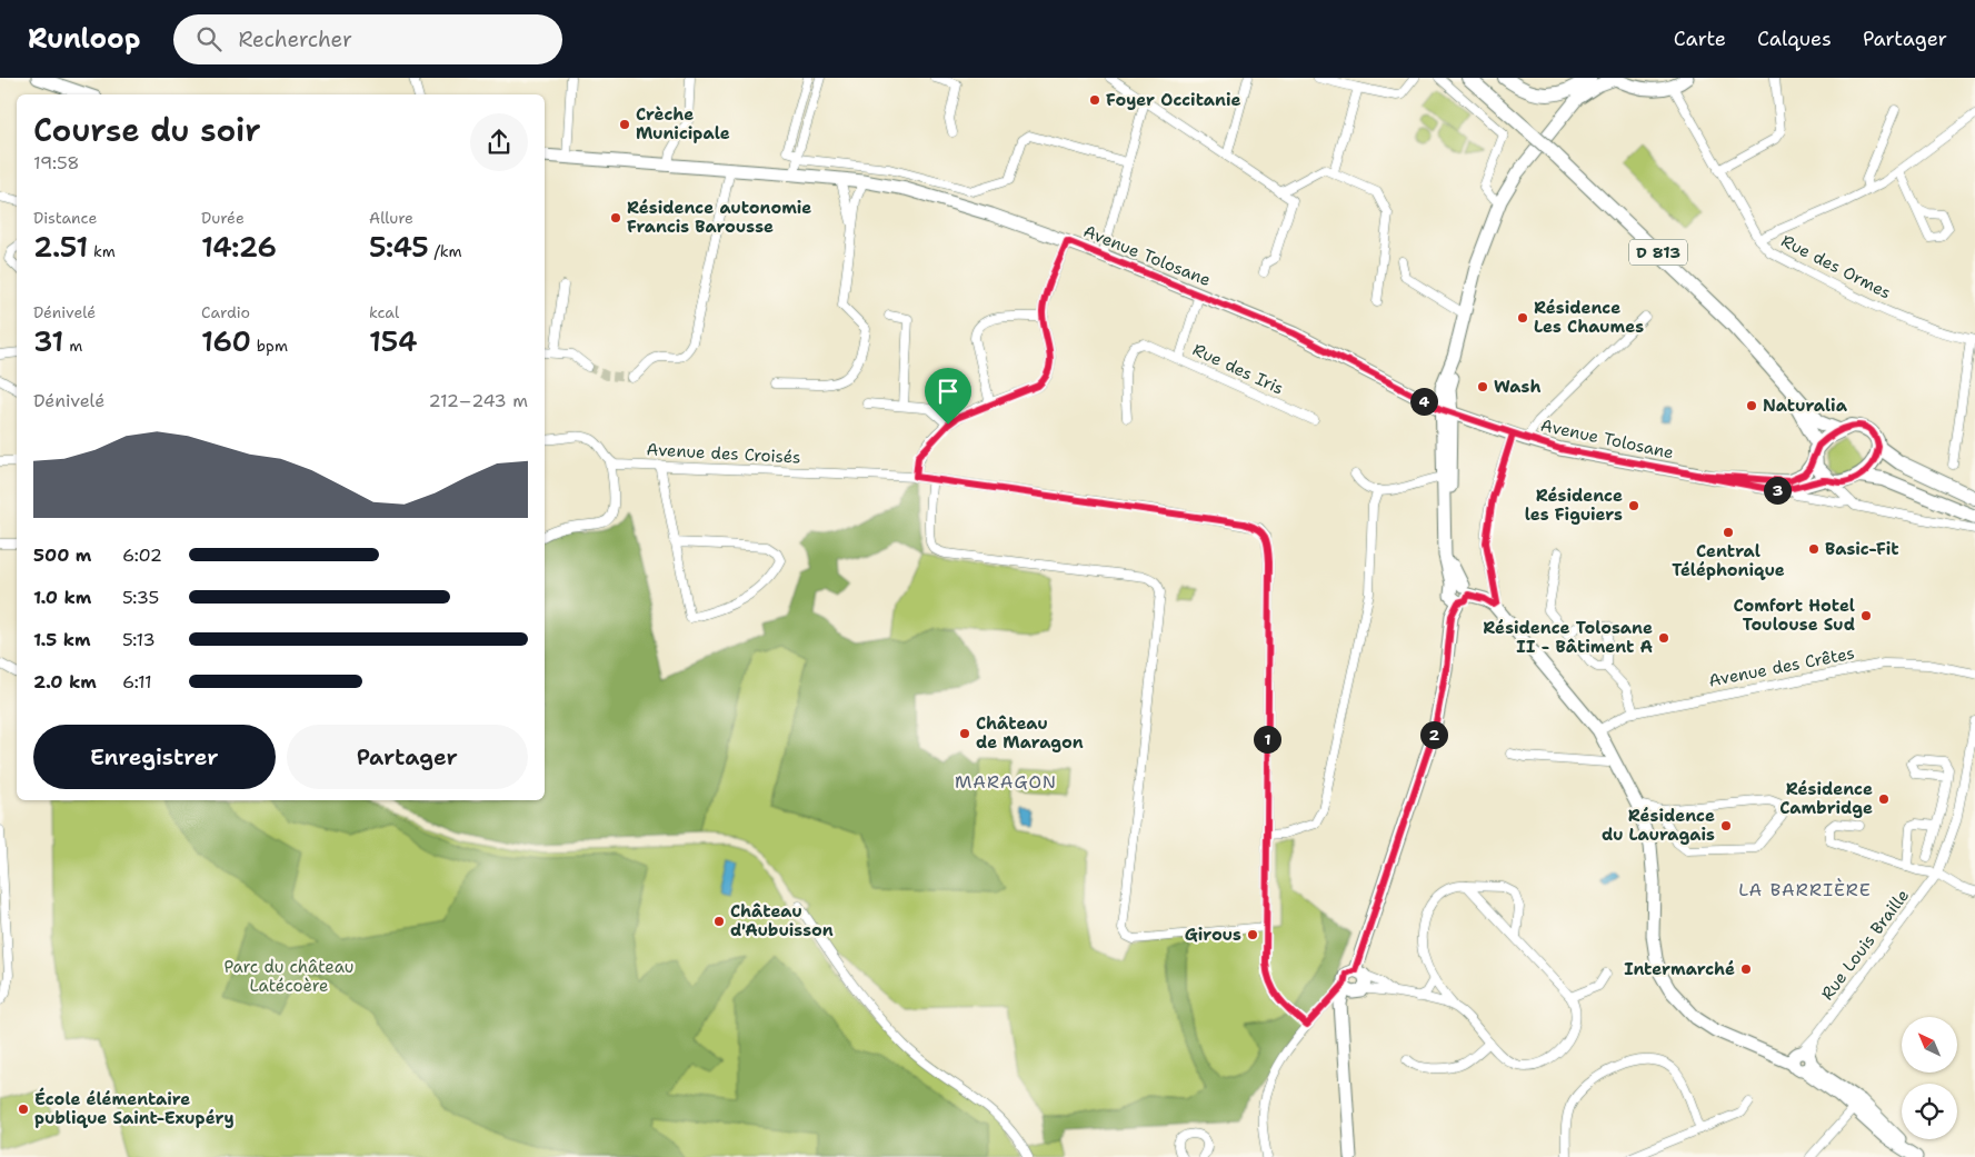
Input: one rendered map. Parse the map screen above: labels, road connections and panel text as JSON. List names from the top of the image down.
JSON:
{
  "streets": {
    "main road": ["D 813"],
    "street": [
      "Avenue Tolosane",
      "Rue des Ormes",
      "Rue des Iris",
      "Avenue des Croisés",
      "Avenue des Crêtes",
      "Rue Louis Braille"
    ]
  },
  "crossings": [
    ["D 813", "Avenue Tolosane"],
    ["Avenue Tolosane", "Rue des Iris"]
  ],
  "districts": ["MARAGON", "LA BARRIÈRE"],
  "parks": ["Parc du château Latécoère"],
  "places": [
    "Foyer Occitanie",
    "Crèche Municipale",
    "Résidence autonomie Francis Barousse",
    "Résidence Les Chaumes",
    "Wash",
    "Naturalia",
    "Résidence les Figuiers",
    "Central Téléphonique",
    "Basic-Fit",
    "Comfort Hotel Toulouse Sud",
    "Résidence Tolosane II - Bâtiment A",
    "Château de Maragon",
    "Résidence Cambridge",
    "Résidence du Lauragais",
    "Château d'Aubuisson",
    "Girous",
    "Intermarché",
    "École élémentaire publique Saint-Exupéry"
  ],
  "north": "top left",
  "page": {
    "header": "Runloop",
    "search": "Rechercher",
    "nav": ["Carte", "Calques", "Partager"],
    "heading": ["Course du soir", "19:58"],
    "stats": [
      ["Distance", "2.51 km"],
      ["Durée", "14:26"],
      ["Allure", "5:45 /km"],
      ["Dénivelé", "31 m"],
      ["Cardio", "160 bpm"],
      ["kcal", "154"]
    ],
    "chart": ["Dénivelé", "212–243 m"],
    "pins": [
      "4",
      "3",
      "2",
      "1"
    ],
    "list": [
      {
        "name": "500 m",
        "note": "6:02"
      },
      {
        "name": "1.0 km",
        "note": "5:35"
      },
      {
        "name": "1.5 km",
        "note": "5:13"
      },
      {
        "name": "2.0 km",
        "note": "6:11"
      }
    ],
    "buttons": ["Enregistrer", "Partager"]
  }
}
